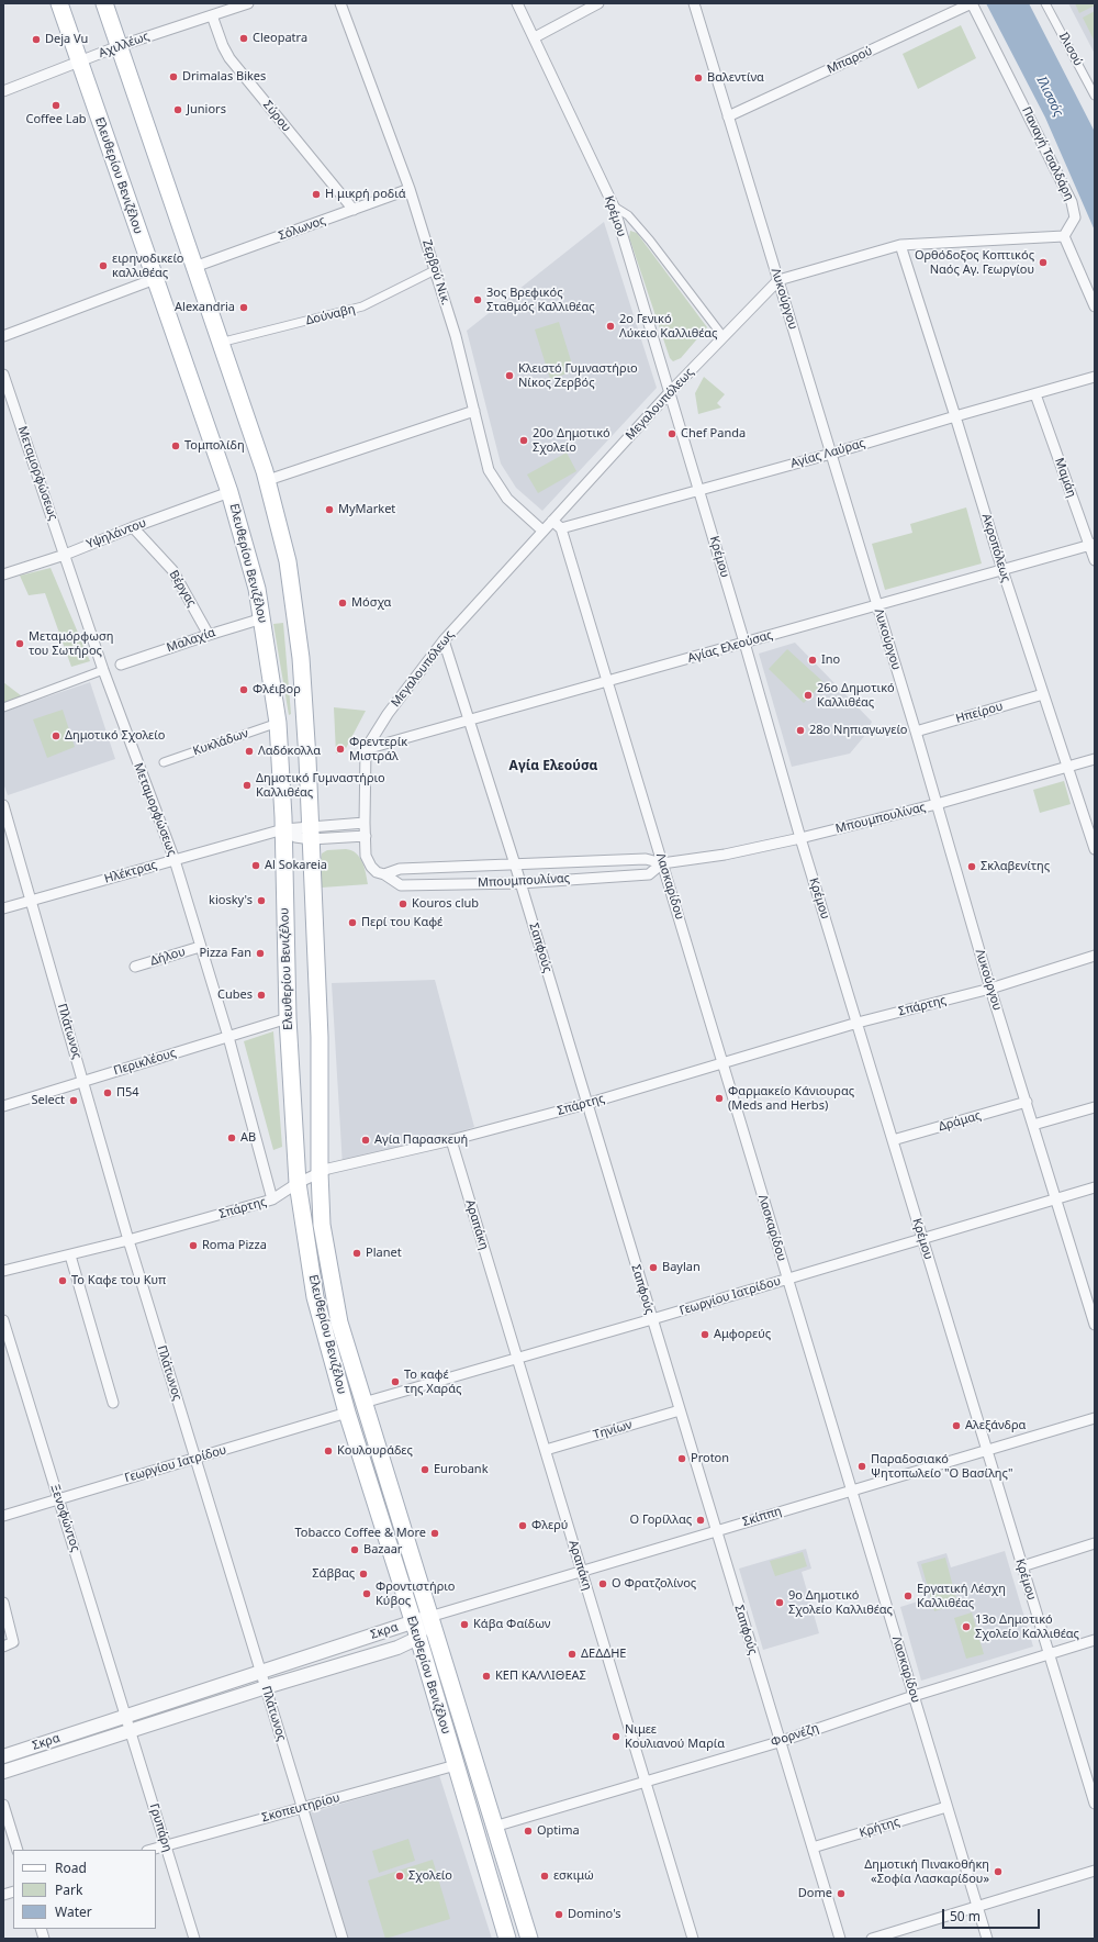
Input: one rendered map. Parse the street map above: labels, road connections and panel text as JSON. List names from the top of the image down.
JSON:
{
  "streets": {
    "main road": ["Ελευθερίου Βενιζέλου"],
    "street": [
      "Αχιλλέως",
      "Ιλισού",
      "Μπαρού",
      "Σύρου",
      "Παναγή Τσαλδάρη",
      "Κρέμου",
      "Σόλωνος",
      "Ζερβού Νικ.",
      "Λυκούργου",
      "Δούναβη",
      "Μεγαλουπόλεως",
      "Αγίας Λαύρας",
      "Μεταμορφώσεως",
      "Μαμάη",
      "Υψηλάντου",
      "Ακροπόλεως",
      "Βέργας",
      "Μαλαχία",
      "Αγίας Ελεούσας",
      "Ηπείρου",
      "Κυκλάδων",
      "Μπουμπουλίνας",
      "Ηλέκτρας",
      "Λασκαρίδου",
      "Σαπφούς",
      "Δήλου",
      "Σπάρτης",
      "Πλάτωνος",
      "Περικλέους",
      "Δράμας",
      "Αραπάκη",
      "Γεωργίου Ιατρίδου",
      "Τηνίων",
      "Σκίππη",
      "Ξενοφώντος",
      "Σκρα",
      "Φορνέζη",
      "Σκοπευτηρίου",
      "Γρυπάρη",
      "Κρήτης"
    ]
  },
  "crossings": [
    ["Αχιλλέως", "Σύρου"],
    ["Αχιλλέως", "Ελευθερίου Βενιζέλου"],
    ["Μπαρού", "Παναγή Τσαλδάρη"],
    ["Μπαρού", "Λυκούργου"],
    ["Σύρου", "Σόλωνος"],
    ["Παναγή Τσαλδάρη", "Μεγαλουπόλεως"],
    ["Ελευθερίου Βενιζέλου", "Σόλωνος"],
    ["Ελευθερίου Βενιζέλου", "Δούναβη"],
    ["Ελευθερίου Βενιζέλου", "Υψηλάντου"],
    ["Ελευθερίου Βενιζέλου", "Μαλαχία"],
    ["Ελευθερίου Βενιζέλου", "Κυκλάδων"],
    ["Ελευθερίου Βενιζέλου", "Ηλέκτρας"],
    ["Ελευθερίου Βενιζέλου", "Σπάρτης"],
    ["Ελευθερίου Βενιζέλου", "Περικλέους"],
    ["Ελευθερίου Βενιζέλου", "Γεωργίου Ιατρίδου"],
    ["Ελευθερίου Βενιζέλου", "Σκίππη"],
    ["Ελευθερίου Βενιζέλου", "Σκρα"],
    ["Ελευθερίου Βενιζέλου", "Φορνέζη"],
    ["Ελευθερίου Βενιζέλου", "Σκοπευτηρίου"],
    ["Κρέμου", "Μεγαλουπόλεως"],
    ["Κρέμου", "Αγίας Λαύρας"],
    ["Κρέμου", "Αγίας Ελεούσας"],
    ["Κρέμου", "Μπουμπουλίνας"],
    ["Κρέμου", "Σπάρτης"],
    ["Κρέμου", "Δράμας"],
    ["Κρέμου", "Γεωργίου Ιατρίδου"],
    ["Κρέμου", "Σκίππη"],
    ["Κρέμου", "Φορνέζη"],
    ["Σόλωνος", "Ζερβού Νικ."],
    ["Ζερβού Νικ.", "Δούναβη"],
    ["Ζερβού Νικ.", "Μεγαλουπόλεως"],
    ["Λυκούργου", "Μεγαλουπόλεως"],
    ["Λυκούργου", "Αγίας Λαύρας"],
    ["Λυκούργου", "Αγίας Ελεούσας"],
    ["Λυκούργου", "Ηπείρου"],
    ["Λυκούργου", "Μπουμπουλίνας"],
    ["Λυκούργου", "Σπάρτης"],
    ["Λυκούργου", "Δράμας"],
    ["Λυκούργου", "Γεωργίου Ιατρίδου"],
    ["Μεγαλουπόλεως", "Ακροπόλεως"],
    ["Μεγαλουπόλεως", "Αγίας Ελεούσας"],
    ["Μεγαλουπόλεως", "Σαπφούς"],
    ["Αγίας Λαύρας", "Μαμάη"],
    ["Αγίας Λαύρας", "Ακροπόλεως"],
    ["Αγίας Λαύρας", "Λασκαρίδου"],
    ["Μεταμορφώσεως", "Υψηλάντου"],
    ["Μεταμορφώσεως", "Ηλέκτρας"],
    ["Μεταμορφώσεως", "Δήλου"],
    ["Μεταμορφώσεως", "Σπάρτης"],
    ["Μεταμορφώσεως", "Περικλέους"],
    ["Μαμάη", "Αγίας Ελεούσας"],
    ["Υψηλάντου", "Βέργας"],
    ["Ακροπόλεως", "Αγίας Ελεούσας"],
    ["Ακροπόλεως", "Ηπείρου"],
    ["Ακροπόλεως", "Μπουμπουλίνας"],
    ["Βέργας", "Μαλαχία"],
    ["Αγίας Ελεούσας", "Λασκαρίδου"],
    ["Αγίας Ελεούσας", "Σαπφούς"],
    ["Μπουμπουλίνας", "Λασκαρίδου"],
    ["Μπουμπουλίνας", "Σαπφούς"],
    ["Ηλέκτρας", "Πλάτωνος"],
    ["Λασκαρίδου", "Σπάρτης"],
    ["Λασκαρίδου", "Γεωργίου Ιατρίδου"],
    ["Λασκαρίδου", "Σκίππη"],
    ["Λασκαρίδου", "Φορνέζη"],
    ["Λασκαρίδου", "Κρήτης"],
    ["Σαπφούς", "Σπάρτης"],
    ["Σαπφούς", "Γεωργίου Ιατρίδου"],
    ["Σαπφούς", "Τηνίων"],
    ["Σαπφούς", "Σκίππη"],
    ["Σαπφούς", "Φορνέζη"],
    ["Σαπφούς", "Κρήτης"],
    ["Σπάρτης", "Πλάτωνος"],
    ["Σπάρτης", "Αραπάκη"],
    ["Πλάτωνος", "Περικλέους"],
    ["Πλάτωνος", "Γεωργίου Ιατρίδου"],
    ["Πλάτωνος", "Σκρα"],
    ["Πλάτωνος", "Σκοπευτηρίου"],
    ["Αραπάκη", "Γεωργίου Ιατρίδου"],
    ["Αραπάκη", "Τηνίων"],
    ["Αραπάκη", "Σκίππη"],
    ["Αραπάκη", "Φορνέζη"],
    ["Γεωργίου Ιατρίδου", "Ξενοφώντος"],
    ["Σκίππη", "Σκρα"],
    ["Ξενοφώντος", "Σκρα"],
    ["Ξενοφώντος", "Γρυπάρη"],
    ["Σκρα", "Γρυπάρη"],
    ["Σκοπευτηρίου", "Γρυπάρη"]
  ],
  "districts": ["Αγία Ελεούσα"],
  "water": ["Ιλισσός"],
  "places": [
    "Cleopatra",
    "Deja Vu",
    "Drimalas Bikes",
    "Βαλεντίνα",
    "Coffee Lab",
    "Juniors",
    "Η μικρή ροδιά",
    "Ορθόδοξος Κοπτικός Ναός Αγ. Γεωργίου",
    "ειρηνοδικείο καλλιθέας",
    "3ος Βρεφικός Σταθμός Καλλιθέας",
    "Alexandria",
    "2ο Γενικό Λύκειο Καλλιθέας",
    "Κλειστό Γυμναστήριο Νίκος Ζερβός",
    "Chef Panda",
    "20ο Δημοτικό Σχολείο",
    "Τομπολίδη",
    "MyMarket",
    "Μόσχα",
    "Μεταμόρφωση του Σωτήρος",
    "Ino",
    "Φλέιβορ",
    "26ο Δημοτικό Καλλιθέας",
    "28ο Νηπιαγωγείο",
    "Δημοτικό Σχολείο",
    "Φρεντερίκ Μιστράλ",
    "Λαδόκολλα",
    "Δημοτικό Γυμναστήριο Καλλιθέας",
    "Al Sokareia",
    "Σκλαβενίτης",
    "kiosky's",
    "Kouros club",
    "Περί του Καφέ",
    "Pizza Fan",
    "Cubes",
    "Π54",
    "Φαρμακείο Κάνιουρας (Meds and Herbs)",
    "Select",
    "AB",
    "Αγία Παρασκευή",
    "Roma Pizza",
    "Planet",
    "Baylan",
    "Το Καφε του Κυπ",
    "Αμφορεύς",
    "Το καφέ της Χαράς",
    "Αλεξάνδρα",
    "Κουλουράδες",
    "Proton",
    "Παραδοσιακό Ψητοπωλείο \"Ο Βασίλης\"",
    "Eurobank",
    "Ο Γορίλλας",
    "Φλερύ",
    "Tobacco Coffee & More",
    "Bazaar",
    "Σάββας",
    "Ο Φρατζολίνος",
    "Φροντιστήριο Κύβος",
    "Εργατική Λέσχη Καλλιθέας",
    "9ο Δημοτικό Σχολείο Καλλιθέας",
    "Κάβα Φαίδων",
    "13ο Δημοτικό Σχολείο Καλλιθέας",
    "ΔΕΔΔΗΕ",
    "ΚΕΠ ΚΑΛΛΙΘΕΑΣ",
    "Νιμεε Κουλιανού Μαρία",
    "Optima",
    "Δημοτική Πινακοθήκη «Σοφία Λασκαρίδου»",
    "Σχολείο",
    "εσκιμώ",
    "Dome",
    "Domino's"
  ],
  "legend": ["Road", "Park", "Water"],
  "scale_bar": "50 m"
}
